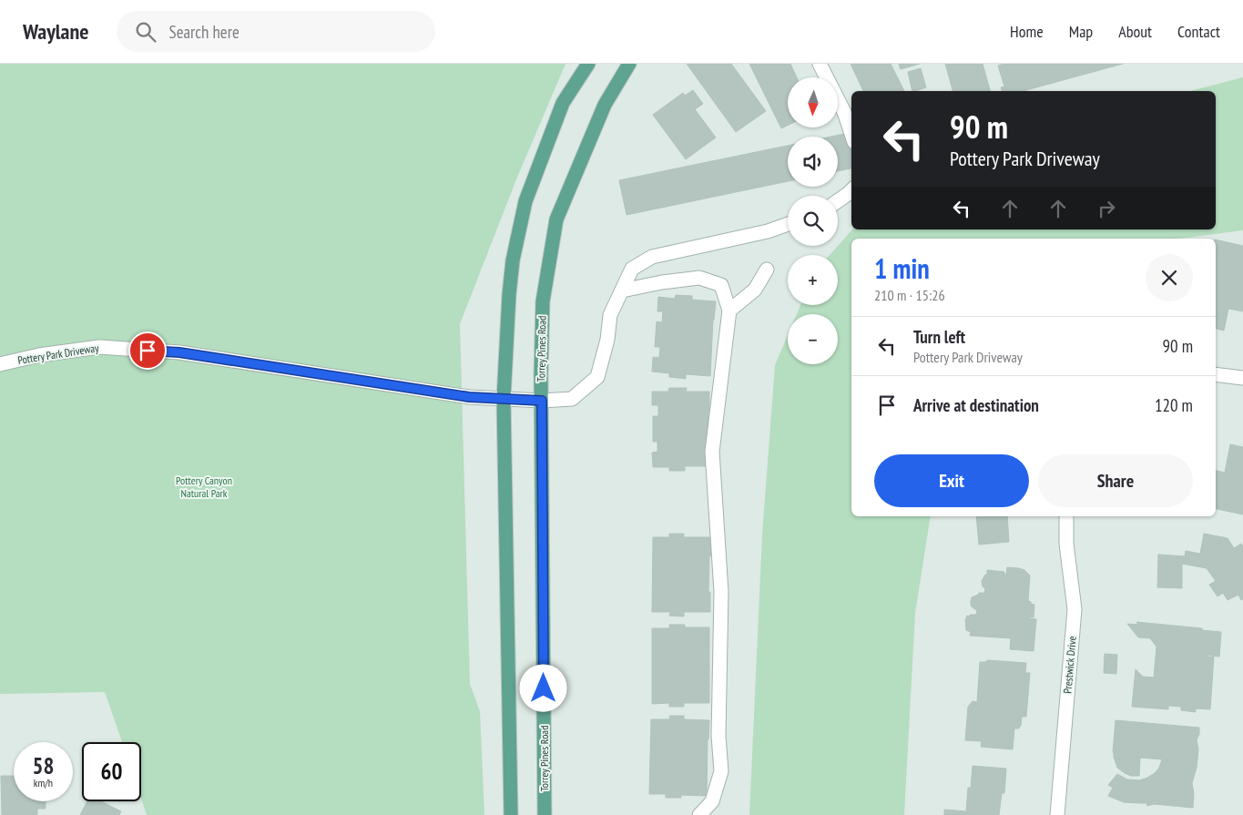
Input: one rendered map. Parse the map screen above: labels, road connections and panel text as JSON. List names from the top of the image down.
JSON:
{
  "streets": {
    "main road": ["Torrey Pines Road"],
    "street": ["Pottery Park Driveway", "Prestwick Drive"]
  },
  "crossings": [
    ["Torrey Pines Road", "Pottery Park Driveway"]
  ],
  "parks": ["Pottery Canyon Natural Park"],
  "north": "bottom",
  "page": {
    "header": "Waylane",
    "search": "Search here",
    "nav": [
      "Home",
      "Map",
      "About",
      "Contact"
    ],
    "map_buttons": ["+", "−"],
    "turn": ["90 m", "Pottery Park Driveway"],
    "heading": ["1 min", "210 m · 15:26"],
    "list": [
      {
        "name": "Turn left",
        "note": "Pottery Park Driveway",
        "value": "90 m"
      },
      {
        "name": "Arrive at destination",
        "value": "120 m"
      }
    ],
    "buttons": ["Exit", "Share"],
    "speed": "58 km/h",
    "limit": "60"
  }
}
